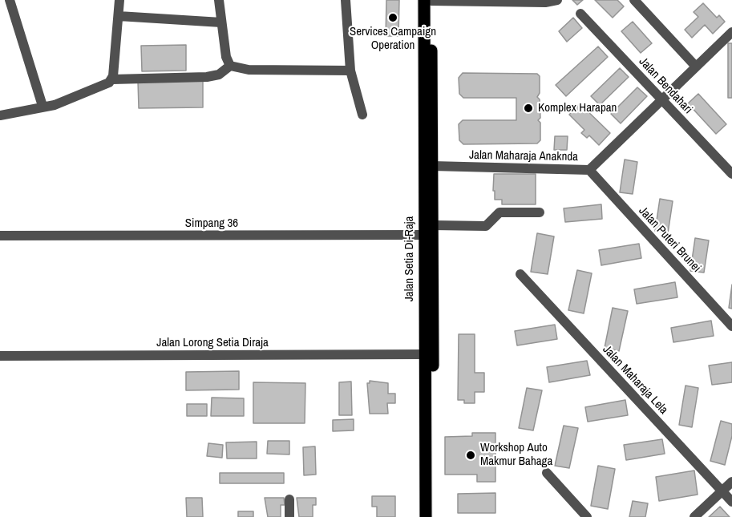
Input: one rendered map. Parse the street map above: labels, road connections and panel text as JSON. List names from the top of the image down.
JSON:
{
  "streets": {
    "main road": ["Jalan Setia Di-Raja"],
    "street": [
      "Jalan Bendahari",
      "Jalan Maharaja Anaknda",
      "Simpang 36",
      "Jalan Puteri Brunei",
      "Jalan Lorong Setia Diraja",
      "Jalan Maharaja Lela"
    ]
  },
  "crossings": [
    ["Jalan Bendahari", "Jalan Maharaja Anaknda"],
    ["Jalan Maharaja Anaknda", "Jalan Puteri Brunei"],
    ["Jalan Maharaja Anaknda", "Jalan Setia Di-Raja"],
    ["Simpang 36", "Jalan Setia Di-Raja"],
    ["Jalan Setia Di-Raja", "Jalan Lorong Setia Diraja"]
  ],
  "places": ["Services Campaign Operation", "Komplex Harapan", "Workshop Auto Makmur Bahaga"]
}
